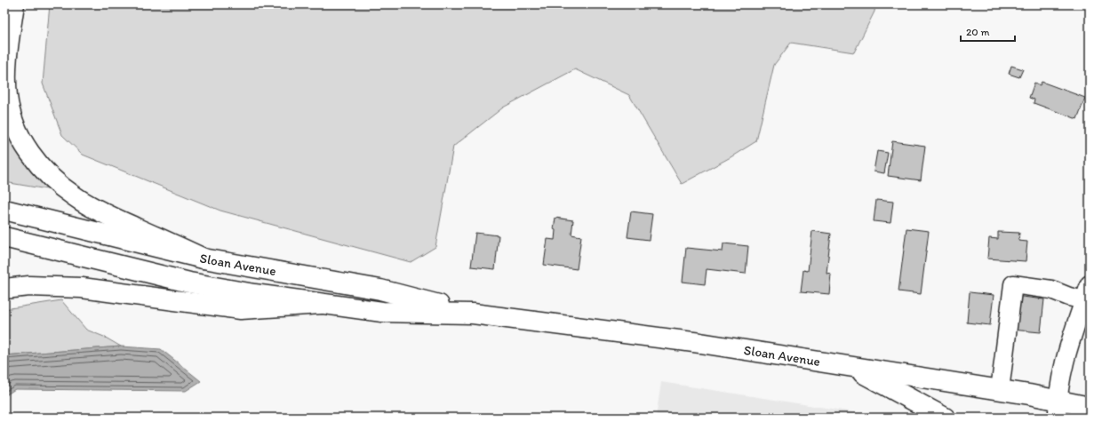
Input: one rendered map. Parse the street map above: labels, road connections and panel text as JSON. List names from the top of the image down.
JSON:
{
  "streets": {
    "main road": ["Sloan Avenue"]
  },
  "scale_bar": "20 m"
}
